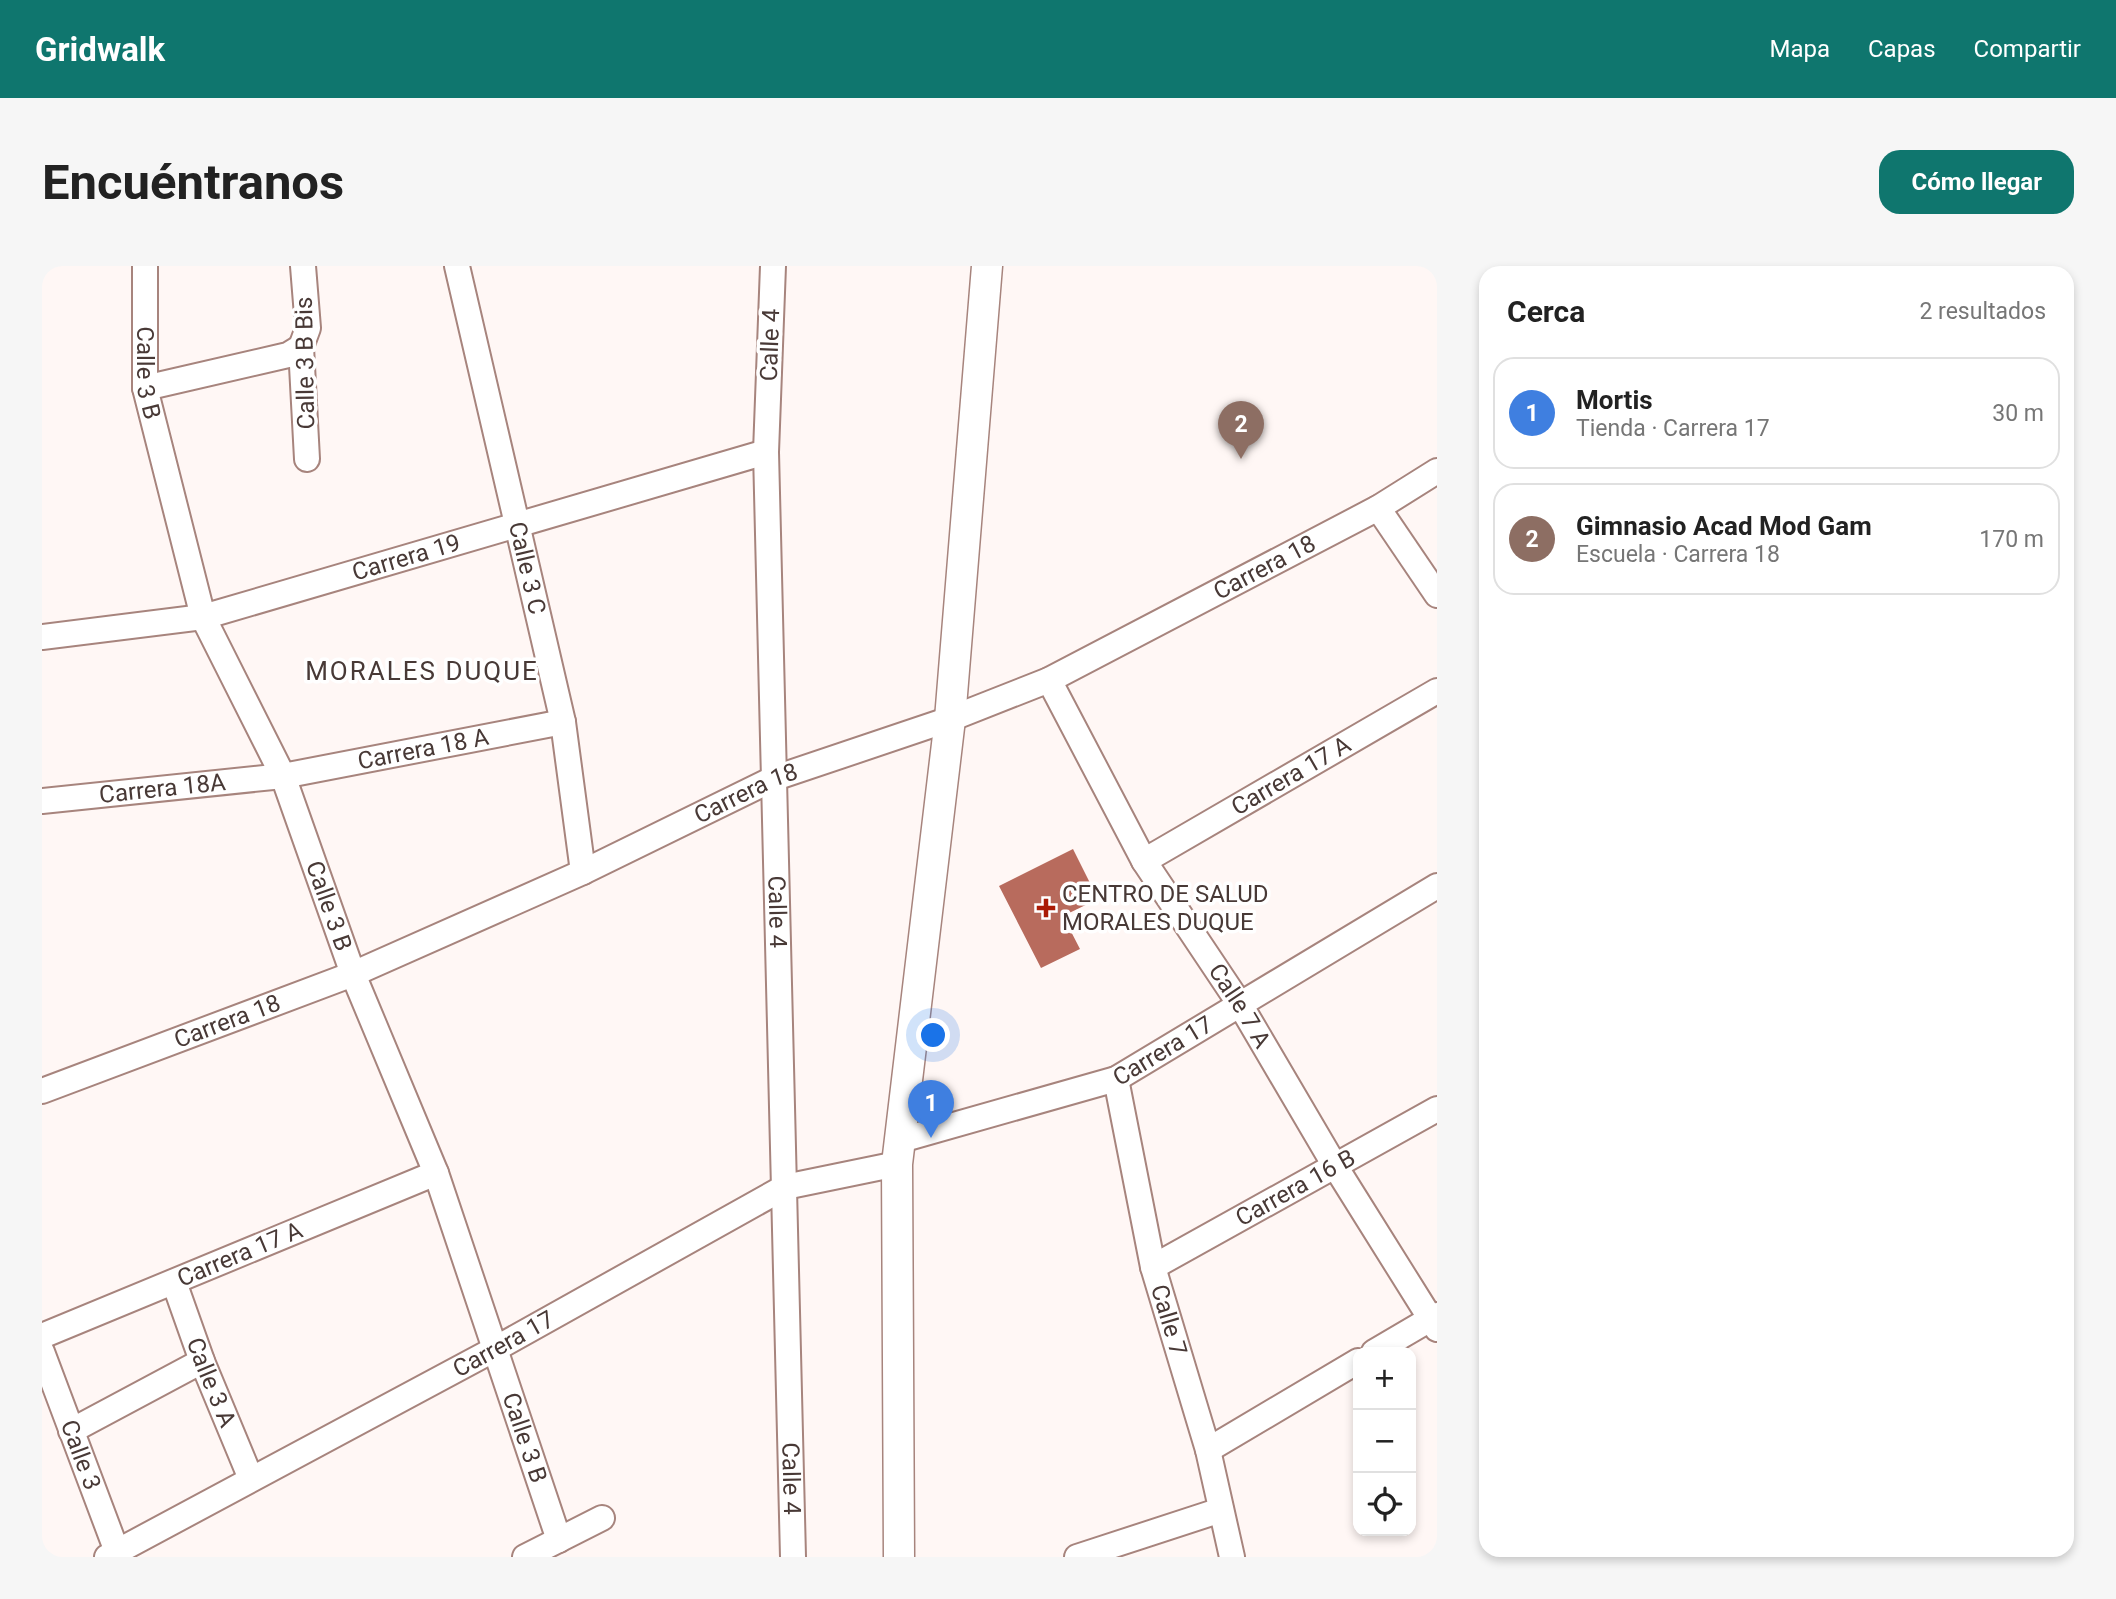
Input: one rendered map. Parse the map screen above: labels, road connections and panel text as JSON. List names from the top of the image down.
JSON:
{
  "streets": {
    "street": [
      "Calle 4",
      "Calle 3 B Bis",
      "Calle 3 B",
      "Carrera 19",
      "Calle 3 C",
      "Carrera 18",
      "Carrera 18 A",
      "Carrera 17 A",
      "Carrera 18A",
      "Calle 7 A",
      "Carrera 17",
      "Carrera 16 B",
      "Calle 7",
      "Calle 3 A",
      "Calle 3"
    ]
  },
  "crossings": [
    ["Calle 4", "Carrera 19"],
    ["Calle 4", "Carrera 18"],
    ["Calle 4", "Carrera 17"],
    ["Calle 3 B", "Carrera 19"],
    ["Calle 3 B", "Carrera 18"],
    ["Calle 3 B", "Carrera 18 A"],
    ["Calle 3 B", "Carrera 17 A"],
    ["Calle 3 B", "Carrera 18A"],
    ["Calle 3 B", "Carrera 17"],
    ["Carrera 19", "Calle 3 C"],
    ["Calle 3 C", "Carrera 18"],
    ["Calle 3 C", "Carrera 18 A"],
    ["Carrera 18", "Calle 7 A"],
    ["Carrera 18 A", "Carrera 18A"],
    ["Carrera 17 A", "Calle 7 A"],
    ["Carrera 17 A", "Calle 3 A"],
    ["Calle 7 A", "Carrera 17"],
    ["Calle 7 A", "Carrera 16 B"],
    ["Carrera 17", "Calle 7"],
    ["Carrera 17", "Calle 3 A"],
    ["Carrera 17", "Calle 3"],
    ["Carrera 16 B", "Calle 7"]
  ],
  "districts": ["MORALES DUQUE"],
  "places": {
    "health": ["CENTRO DE SALUD MORALES DUQUE"]
  },
  "page": {
    "header": "Gridwalk",
    "nav": ["Mapa", "Capas", "Compartir"],
    "buttons": "Cómo llegar",
    "title": "Encuéntranos",
    "heading": ["Cerca", "2 resultados"],
    "list": [
      {
        "mark": "1",
        "name": "Mortis",
        "note": "Tienda · Carrera 17",
        "value": "30 m"
      },
      {
        "mark": "2",
        "name": "Gimnasio Acad Mod Gam",
        "note": "Escuela · Carrera 18",
        "value": "170 m"
      }
    ],
    "pins": ["2", "1"],
    "map_buttons": ["+", "−"]
  }
}
